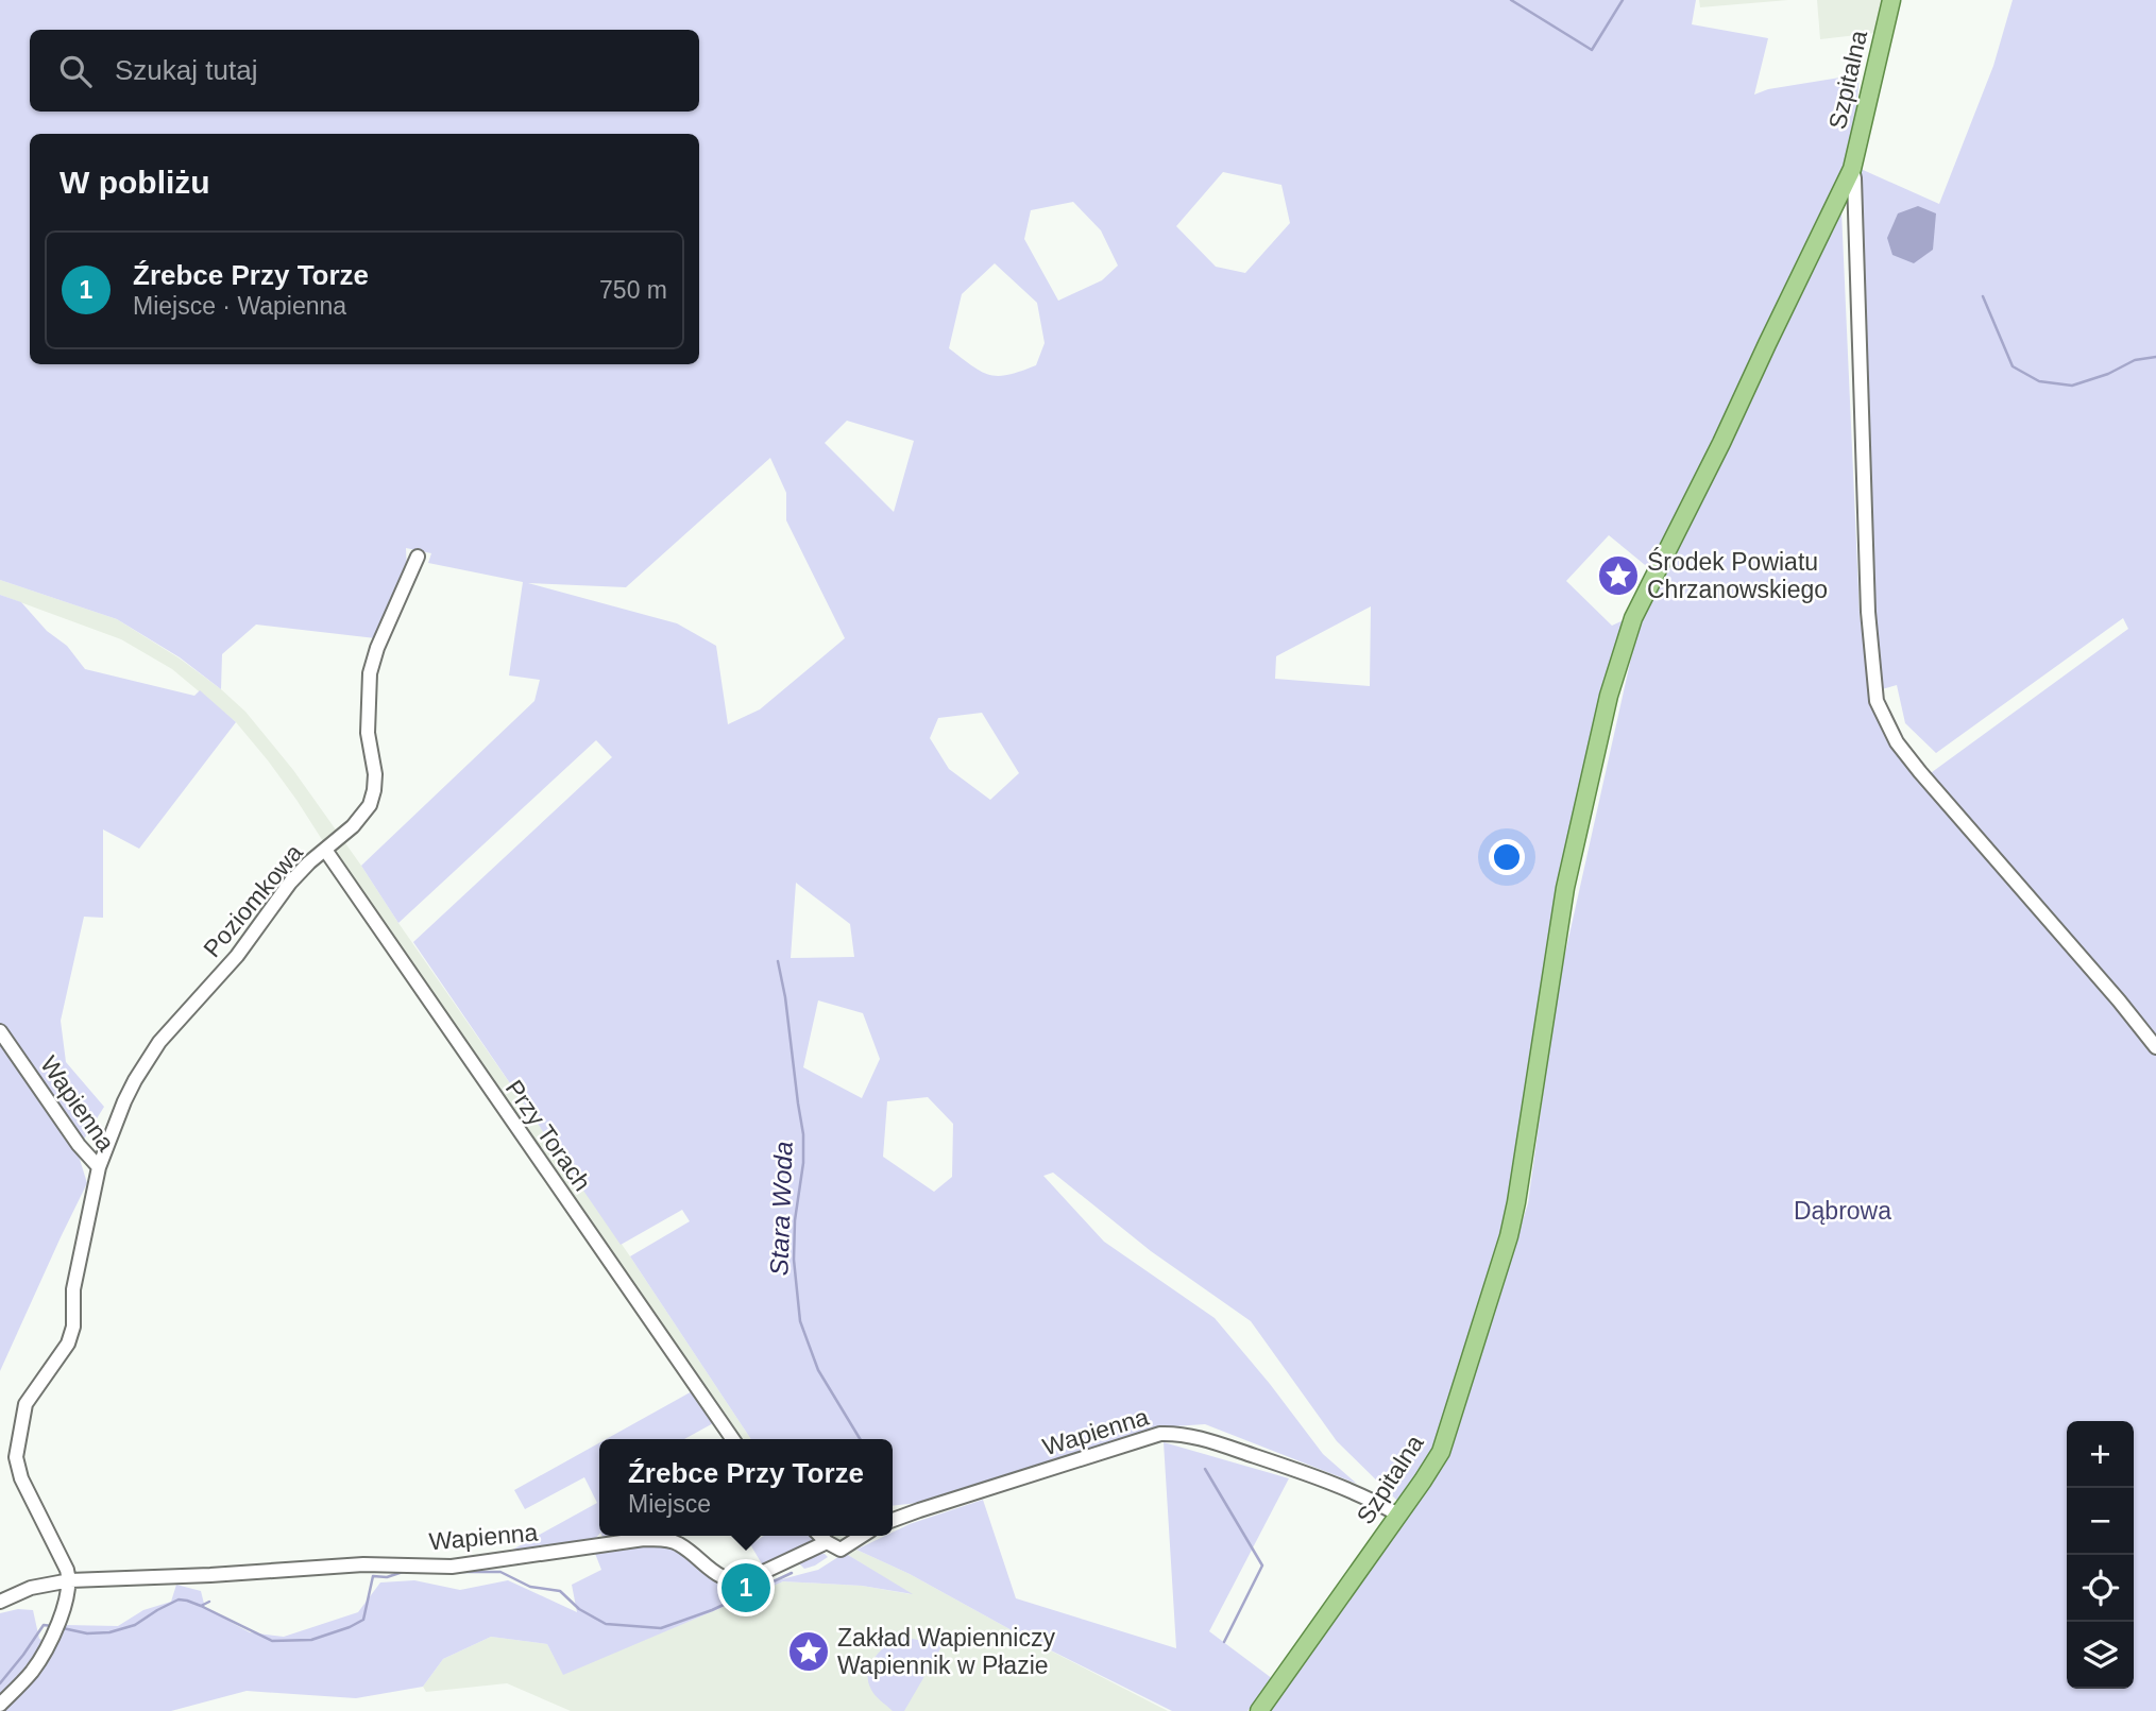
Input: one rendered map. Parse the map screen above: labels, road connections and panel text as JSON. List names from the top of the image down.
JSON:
{
  "streets": {
    "main road": ["Szpitalna"],
    "street": ["Poziomkowa", "Wapienna", "Przy Torach"]
  },
  "crossings": [
    ["Szpitalna", "Wapienna"],
    ["Poziomkowa", "Wapienna"],
    ["Poziomkowa", "Przy Torach"]
  ],
  "water": ["Stara Woda"],
  "parks": ["Dąbrowa"],
  "places": {
    "place": ["Środek Powiatu Chrzanowskiego", "Zakład Wapienniczy Wapiennik w Płazie"]
  },
  "page": {
    "search": "Szukaj tutaj",
    "heading": "W pobliżu",
    "list": [
      {
        "mark": "1",
        "name": "Źrebce Przy Torze",
        "note": "Miejsce · Wapienna",
        "value": "750 m"
      }
    ],
    "map_buttons": ["+", "−"],
    "popup": ["Źrebce Przy Torze", "Miejsce"],
    "pins": "1"
  }
}
